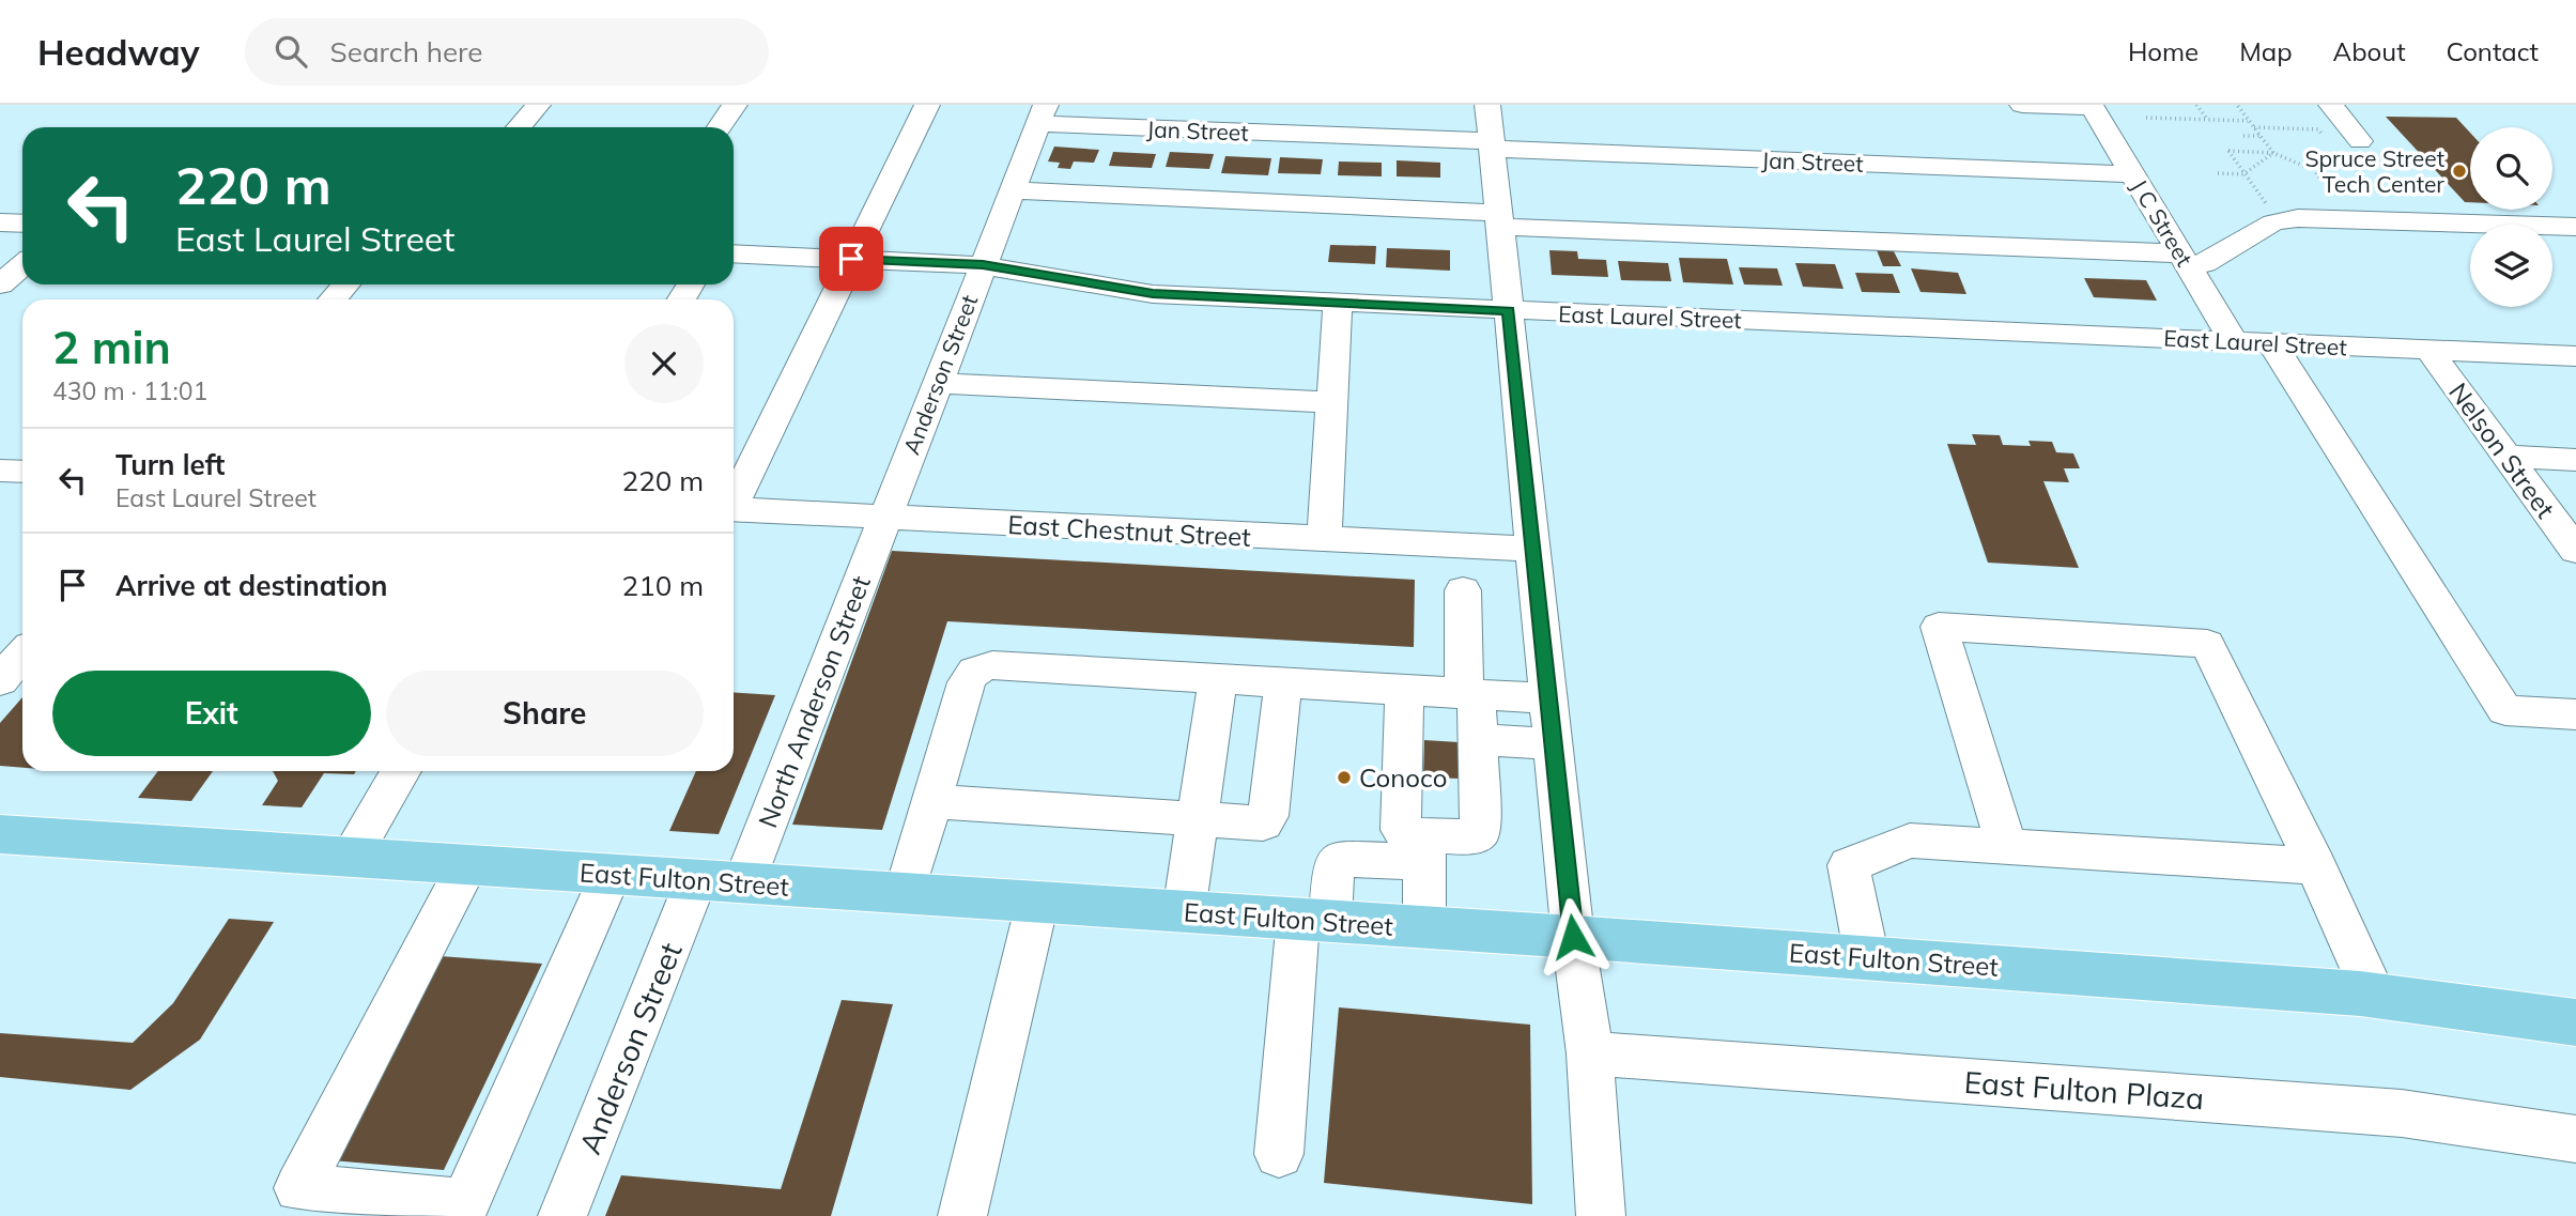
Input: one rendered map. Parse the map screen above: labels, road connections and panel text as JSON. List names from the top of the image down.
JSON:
{
  "streets": {
    "main road": ["East Fulton Street"],
    "street": [
      "Jan Street",
      "J C Street",
      "East Laurel Street",
      "Anderson Street",
      "Nelson Street",
      "East Chestnut Street",
      "North Anderson Street",
      "East Fulton Plaza"
    ]
  },
  "crossings": [
    ["Jan Street", "J C Street"],
    ["Jan Street", "Anderson Street"],
    ["J C Street", "East Laurel Street"],
    ["East Laurel Street", "Anderson Street"],
    ["East Laurel Street", "Nelson Street"],
    ["Anderson Street", "East Chestnut Street"],
    ["Anderson Street", "North Anderson Street"],
    ["Anderson Street", "East Fulton Street"],
    ["East Chestnut Street", "North Anderson Street"],
    ["North Anderson Street", "East Fulton Street"]
  ],
  "places": ["Spruce Street Tech Center", "Conoco"],
  "page": {
    "header": "Headway",
    "search": "Search here",
    "nav": [
      "Home",
      "Map",
      "About",
      "Contact"
    ],
    "turn": ["220 m", "East Laurel Street"],
    "heading": ["2 min", "430 m · 11:01"],
    "list": [
      {
        "name": "Turn left",
        "note": "East Laurel Street",
        "value": "220 m"
      },
      {
        "name": "Arrive at destination",
        "value": "210 m"
      }
    ],
    "buttons": ["Exit", "Share"]
  }
}
